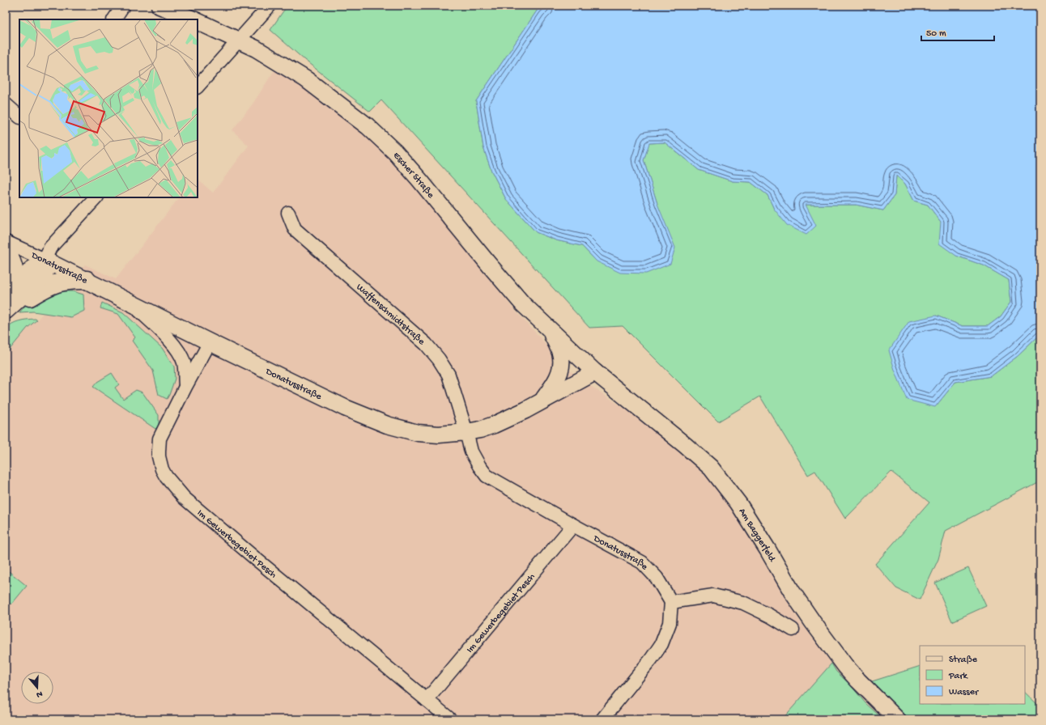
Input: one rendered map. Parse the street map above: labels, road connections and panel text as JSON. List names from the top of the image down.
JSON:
{
  "streets": {
    "main road": ["Escher Straße", "Donatusstraße", "Am Baggerfeld"],
    "street": ["Waffenschmidtstraße", "Im Gewerbegebiet Pesch"]
  },
  "crossings": [
    ["Escher Straße", "Donatusstraße"],
    ["Escher Straße", "Am Baggerfeld"],
    ["Donatusstraße", "Waffenschmidtstraße"],
    ["Donatusstraße", "Am Baggerfeld"],
    ["Donatusstraße", "Im Gewerbegebiet Pesch"]
  ],
  "legend": ["Straße", "Park", "Wasser"],
  "scale_bar": "50 m",
  "north": "bottom"
}
